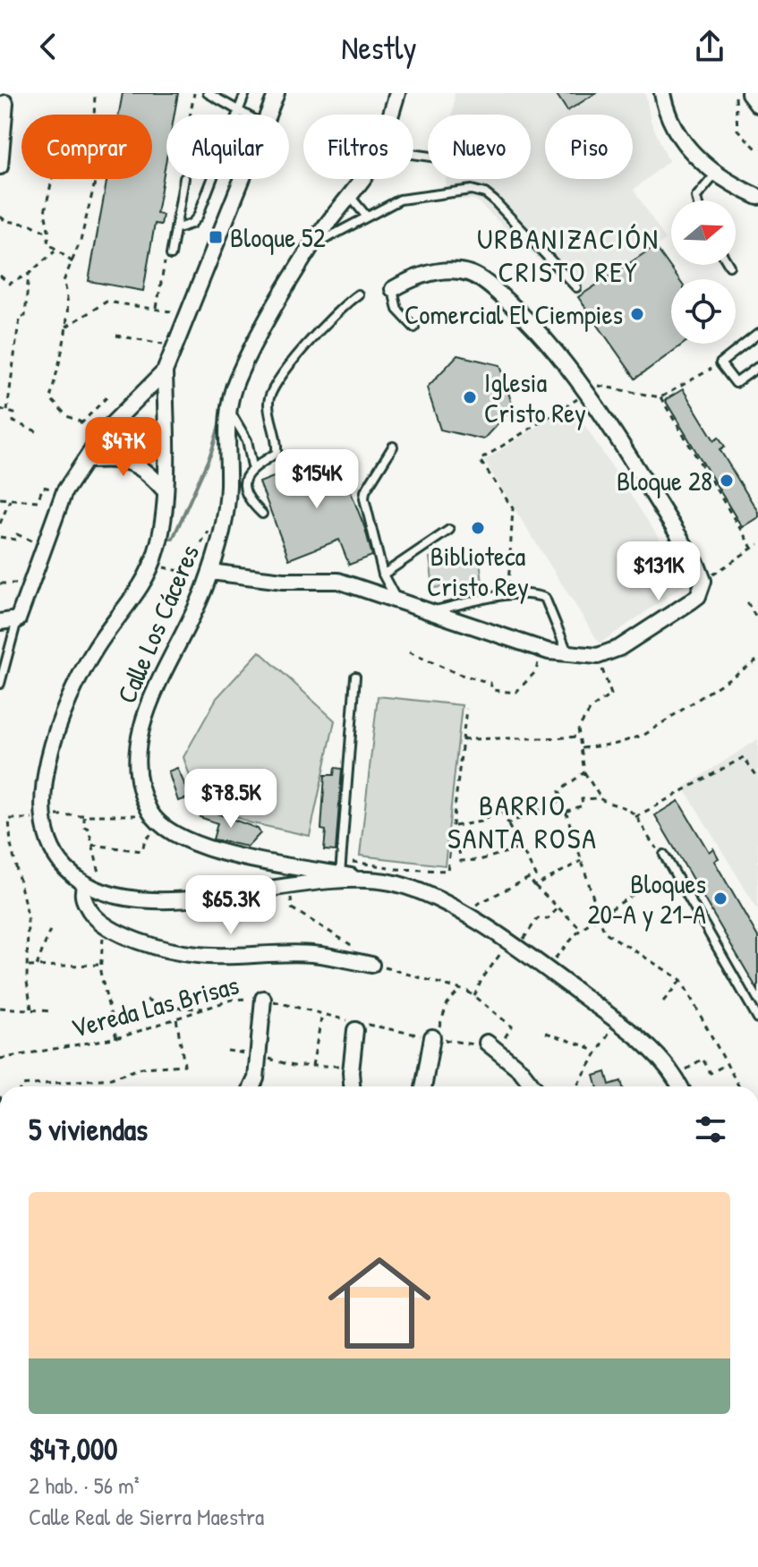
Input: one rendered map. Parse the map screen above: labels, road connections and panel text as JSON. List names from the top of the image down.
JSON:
{
  "streets": {
    "street": ["Calle Los Cáceres"],
    "path": ["Vereda Las Brisas"]
  },
  "districts": ["URBANIZACIÓN CRISTO REY", "BARRIO SANTA ROSA"],
  "places": {
    "transit": ["Bloque 52"],
    "other": [
      "Comercial El Ciempies",
      "Iglesia Cristo Rey",
      "Bloque 28",
      "Biblioteca Cristo Rey",
      "Bloques 20-A y 21-A"
    ]
  },
  "north": "right",
  "page": {
    "header": "Nestly",
    "chip": [
      "Comprar",
      "Alquilar",
      "Filtros",
      "Nuevo",
      "Piso"
    ],
    "price": [
      "$47K",
      "$154K",
      "$131K",
      "$78.5K",
      "$65.3K"
    ],
    "heading": "5 viviendas",
    "list": [
      {
        "name": "$47,000",
        "note": "2 hab. · 56 m² · Calle Real de Sierra Maestra"
      }
    ]
  }
}
